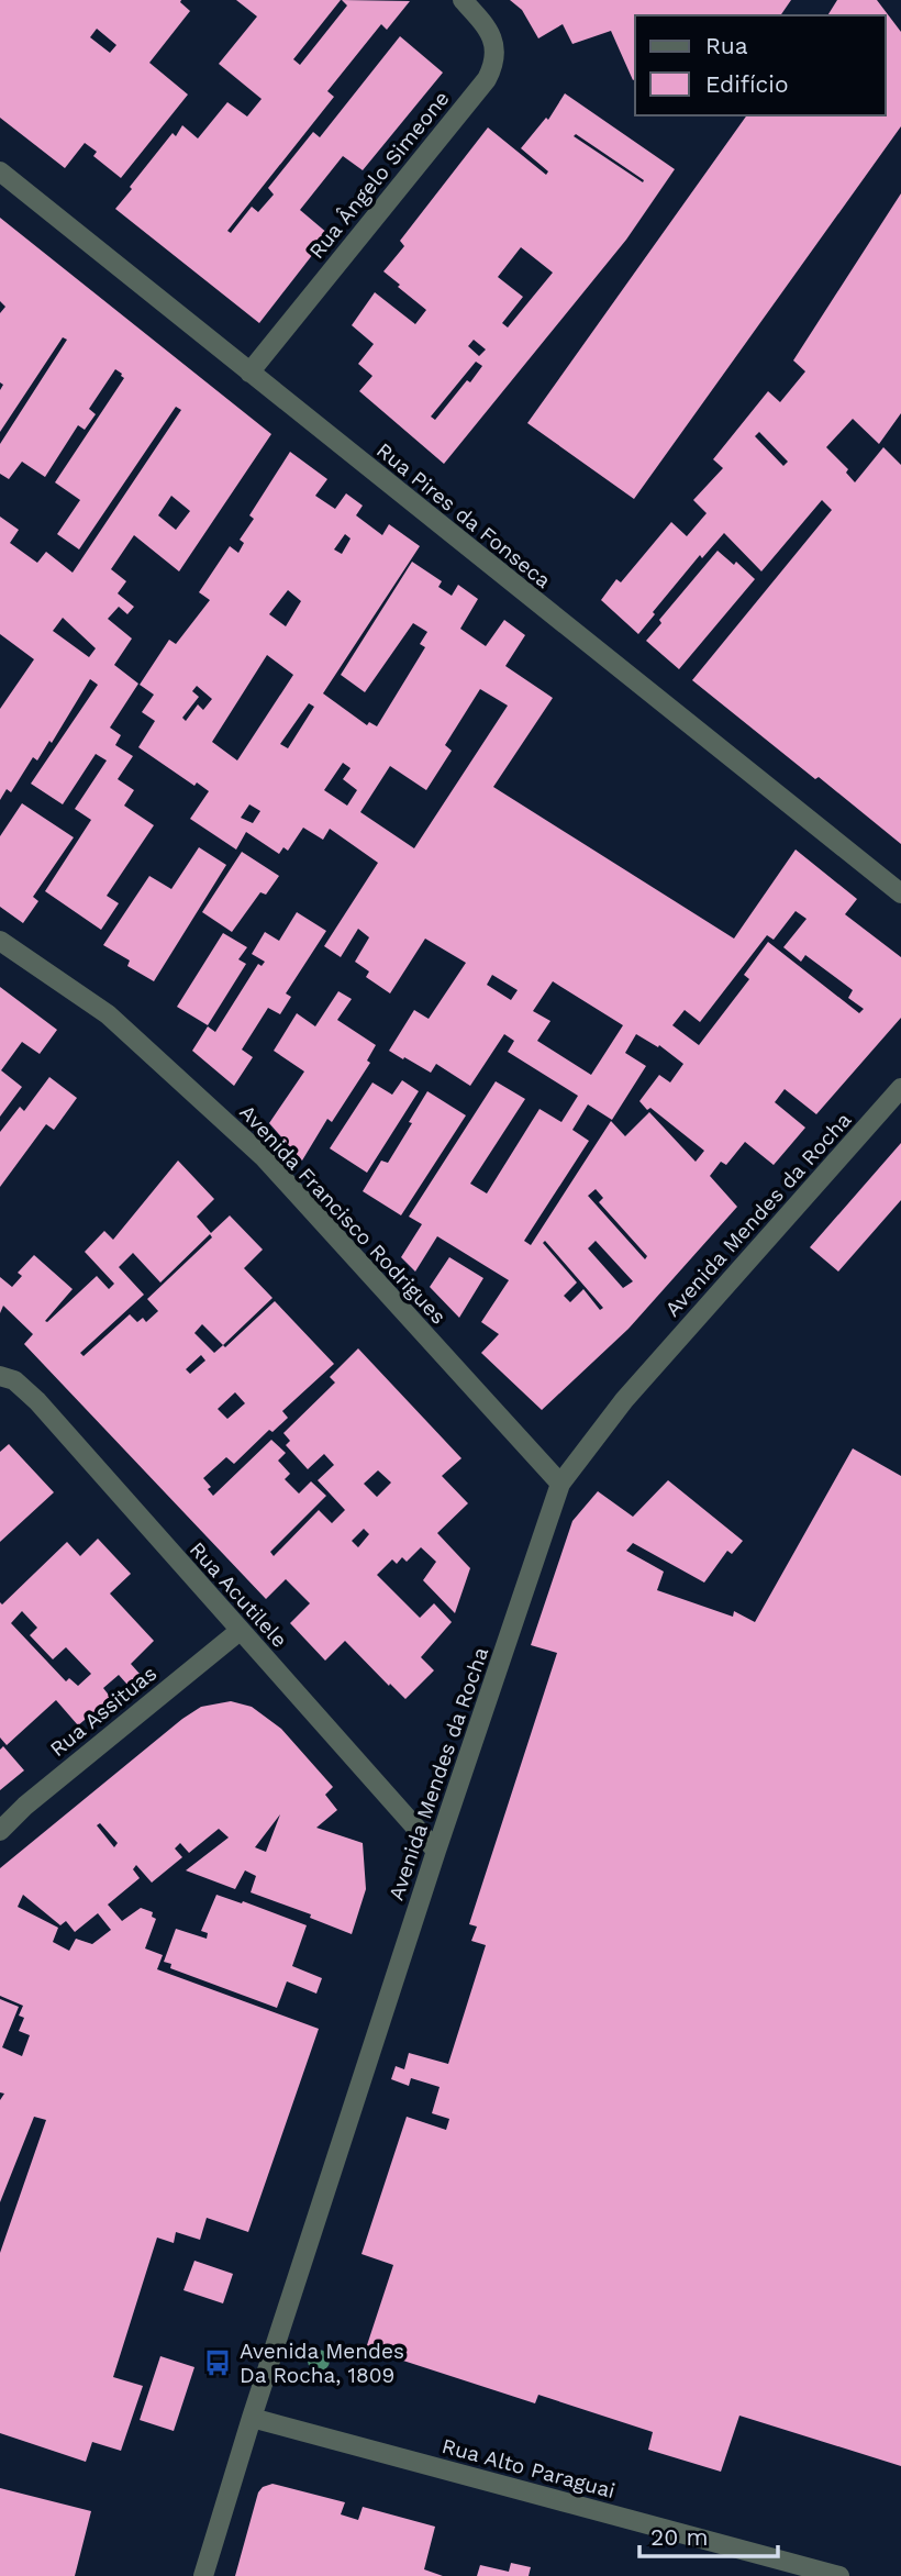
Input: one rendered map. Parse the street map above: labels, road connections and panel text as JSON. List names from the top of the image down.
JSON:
{
  "streets": {
    "street": [
      "Rua Ângelo Simeone",
      "Rua Pires da Fonseca",
      "Avenida Francisco Rodrigues",
      "Avenida Mendes da Rocha",
      "Rua Acutilele",
      "Rua Assituas",
      "Rua Alto Paraguai"
    ]
  },
  "crossings": [
    ["Rua Ângelo Simeone", "Rua Pires da Fonseca"],
    ["Avenida Francisco Rodrigues", "Avenida Mendes da Rocha"],
    ["Avenida Mendes da Rocha", "Rua Acutilele"],
    ["Avenida Mendes da Rocha", "Rua Alto Paraguai"],
    ["Rua Acutilele", "Rua Assituas"]
  ],
  "places": {
    "bus stop": ["Avenida Mendes Da Rocha, 1809"]
  },
  "legend": ["Rua", "Edifício"],
  "scale_bar": "20 m"
}
